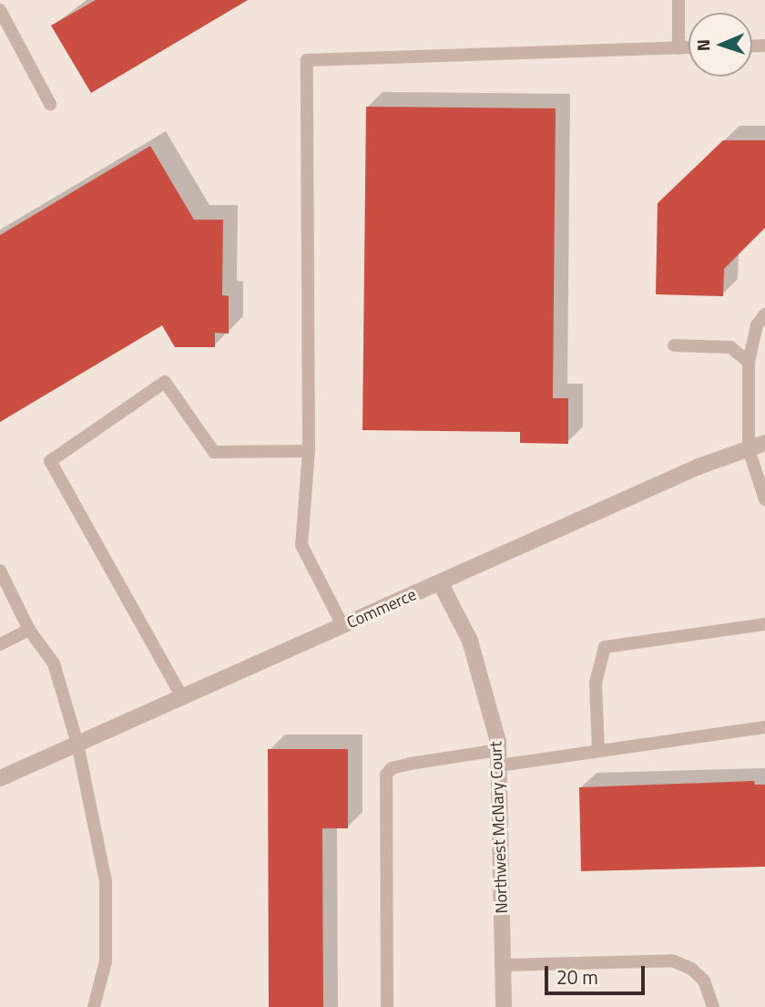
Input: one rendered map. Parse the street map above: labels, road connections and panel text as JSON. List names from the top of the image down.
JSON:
{
  "streets": {
    "street": ["Commerce", "Northwest McNary Court"]
  },
  "crossings": [
    ["Commerce", "Northwest McNary Court"]
  ],
  "scale_bar": "20 m",
  "north": "left"
}
